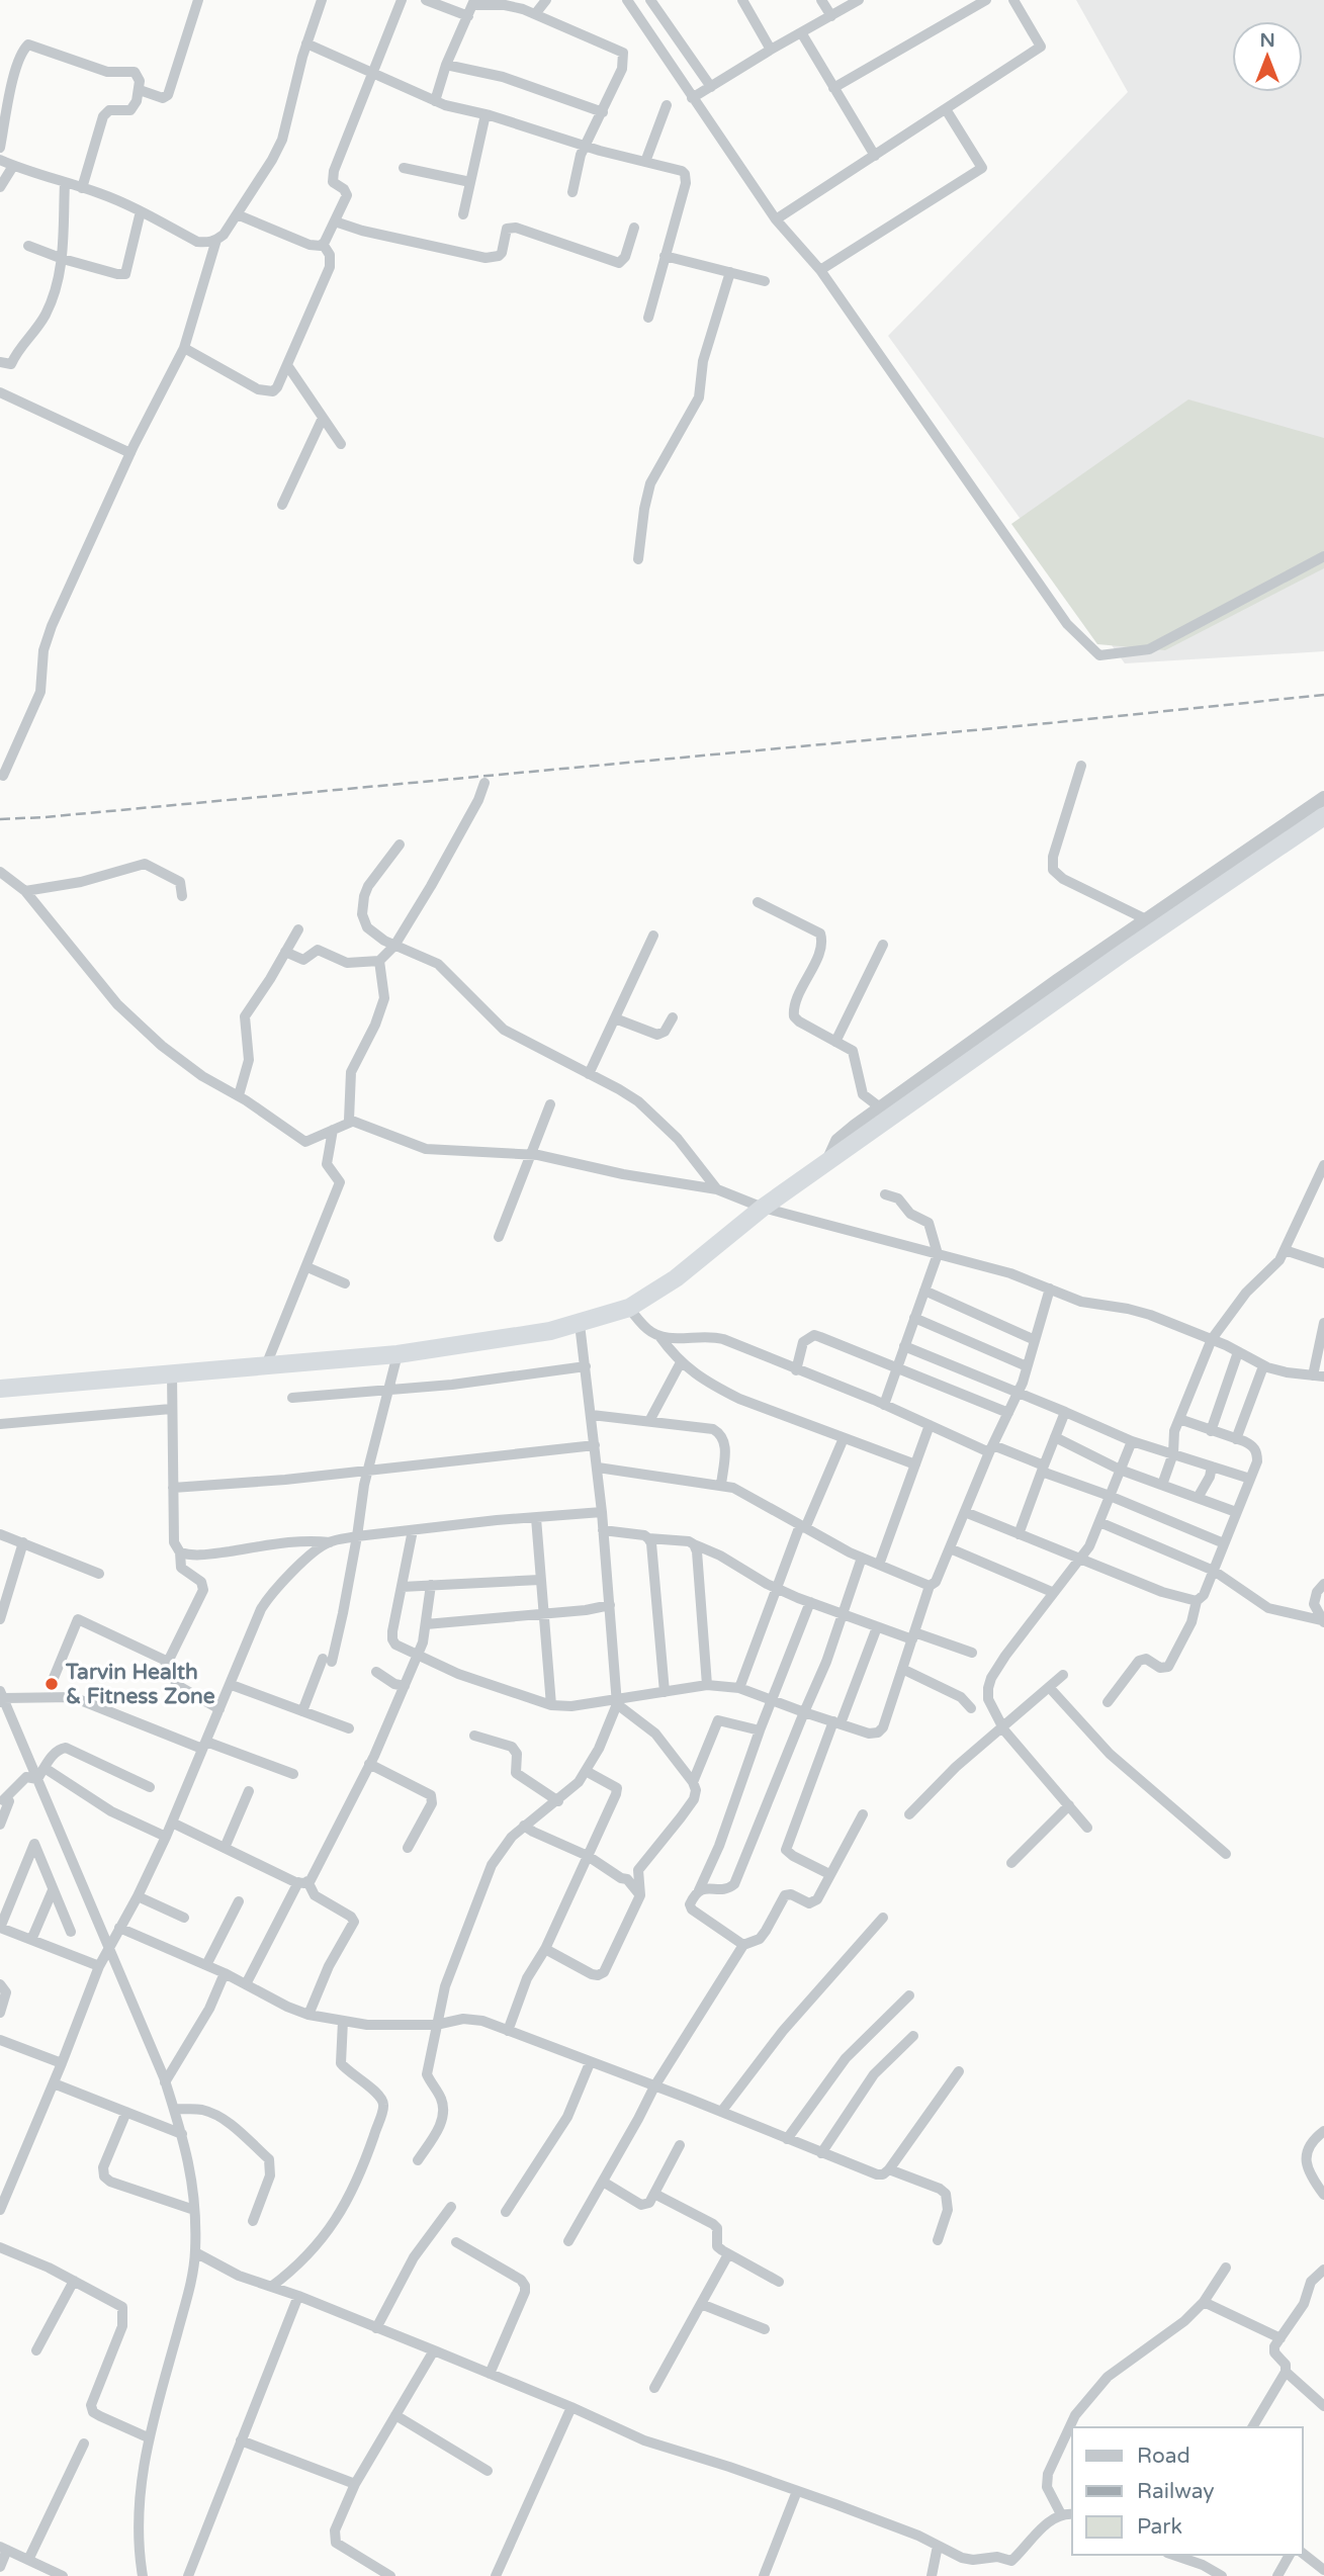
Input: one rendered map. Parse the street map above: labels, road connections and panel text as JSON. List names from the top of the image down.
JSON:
{
  "places": ["Tarvin Health & Fitness Zone"],
  "legend": ["Road", "Railway", "Park"],
  "north": "top"
}
